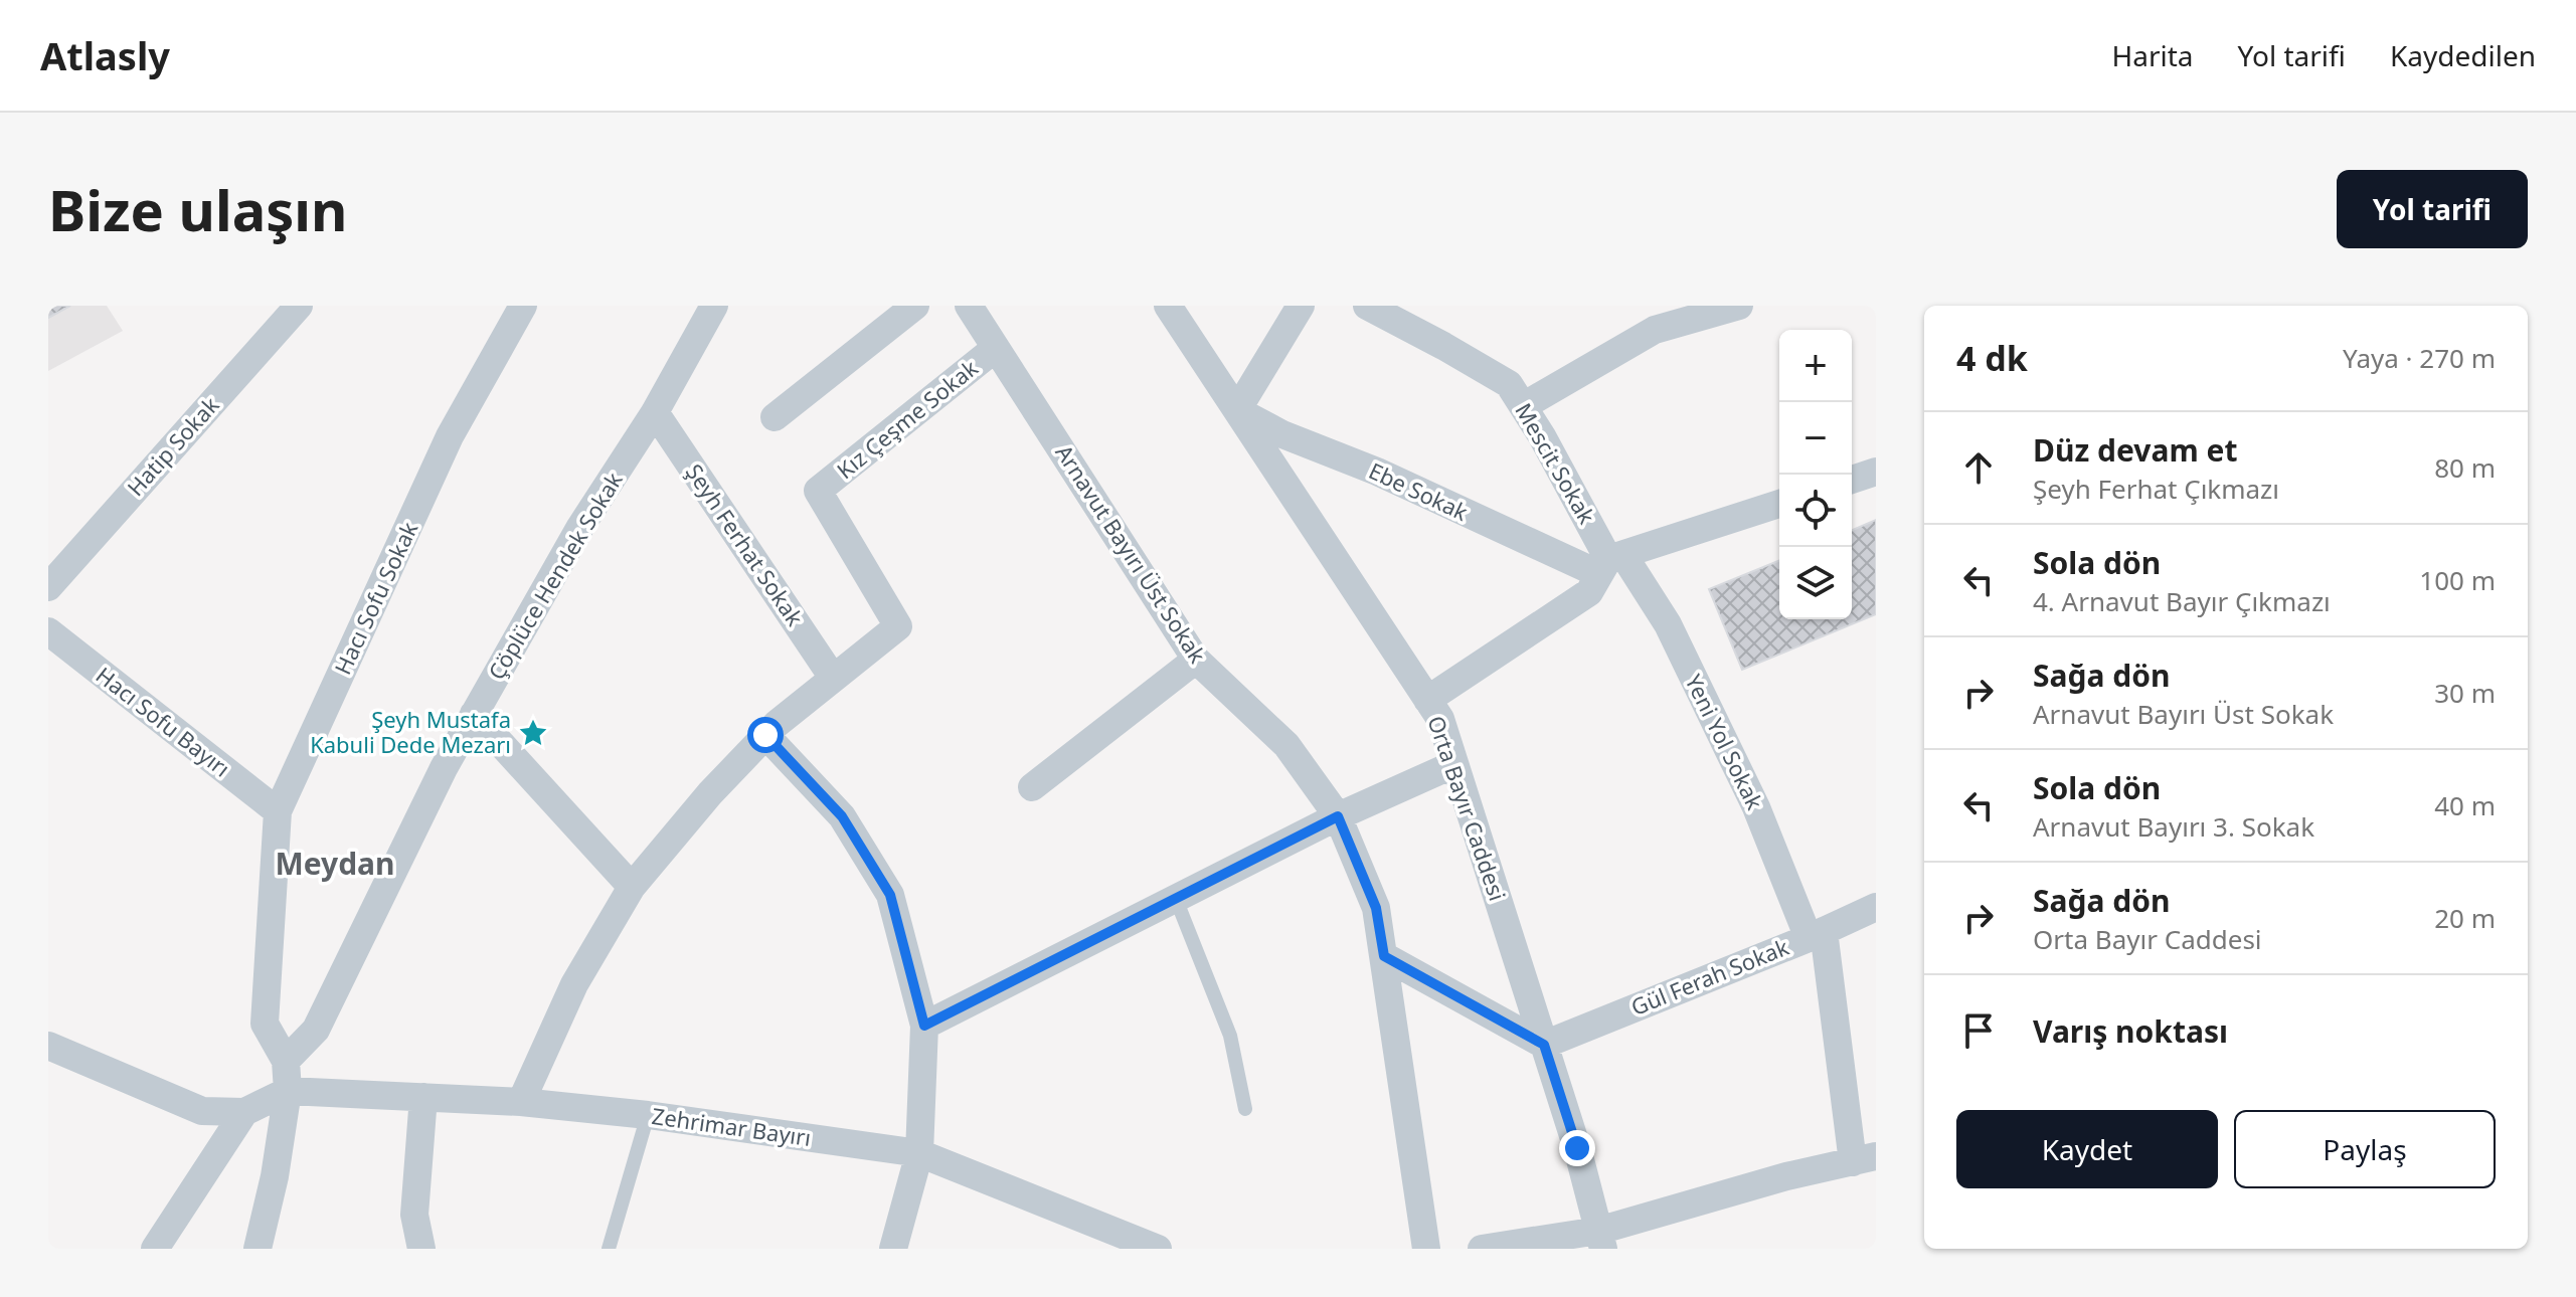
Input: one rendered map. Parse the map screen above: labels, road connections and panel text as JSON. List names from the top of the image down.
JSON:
{
  "streets": {
    "street": [
      "Kız Çeşme Sokak",
      "Hatip Sokak",
      "Mescit Sokak",
      "Ebe Sokak",
      "Şeyh Ferhat Sokak",
      "Arnavut Bayırı Üst Sokak",
      "Çöplüce Hendek Sokak",
      "Hacı Sofu Sokak",
      "Hacı Sofu Bayırı",
      "Yeni Yol Sokak",
      "Orta Bayır Caddesi",
      "Gül Ferah Sokak",
      "Zehrimar Bayırı"
    ]
  },
  "crossings": [
    ["Kız Çeşme Sokak", "Şeyh Ferhat Sokak"],
    ["Kız Çeşme Sokak", "Arnavut Bayırı Üst Sokak"],
    ["Mescit Sokak", "Ebe Sokak"],
    ["Mescit Sokak", "Yeni Yol Sokak"],
    ["Ebe Sokak", "Yeni Yol Sokak"],
    ["Ebe Sokak", "Orta Bayır Caddesi"],
    ["Şeyh Ferhat Sokak", "Çöplüce Hendek Sokak"],
    ["Çöplüce Hendek Sokak", "Hacı Sofu Sokak"],
    ["Hacı Sofu Sokak", "Hacı Sofu Bayırı"],
    ["Hacı Sofu Sokak", "Zehrimar Bayırı"],
    ["Yeni Yol Sokak", "Gül Ferah Sokak"],
    ["Orta Bayır Caddesi", "Gül Ferah Sokak"]
  ],
  "districts": ["Meydan"],
  "places": {
    "place": ["Şeyh Mustafa Kabuli Dede Mezarı"]
  },
  "page": {
    "header": "Atlasly",
    "nav": ["Harita", "Yol tarifi", "Kaydedilen"],
    "buttons": [
      "Yol tarifi",
      ["Kaydet", "Paylaş"]
    ],
    "title": "Bize ulaşın",
    "heading": ["4 dk", "Yaya · 270 m"],
    "map_buttons": ["+", "−"],
    "list": [
      ["Düz devam et", "Şeyh Ferhat Çıkmazı", "80 m"],
      ["Sola dön", "4. Arnavut Bayır Çıkmazı", "100 m"],
      ["Sağa dön", "Arnavut Bayırı Üst Sokak", "30 m"],
      ["Sola dön", "Arnavut Bayırı 3. Sokak", "40 m"],
      ["Sağa dön", "Orta Bayır Caddesi", "20 m"],
      "Varış noktası"
    ]
  }
}
